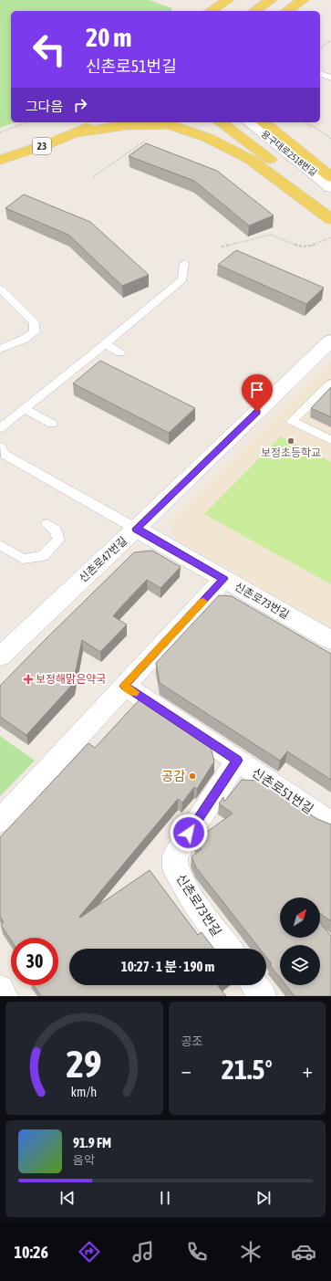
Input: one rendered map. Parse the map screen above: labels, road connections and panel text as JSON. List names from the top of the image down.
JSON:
{
  "streets": {
    "main road": ["23"],
    "street": [
      "용구대로2518번길",
      "신촌로47번길",
      "신촌로73번길",
      "신촌로51번길"
    ]
  },
  "crossings": [
    ["신촌로47번길", "신촌로73번길"],
    ["신촌로73번길", "신촌로51번길"]
  ],
  "places": {
    "other": ["보정초등학교", "공감"],
    "health": ["보정해맑은약국"]
  },
  "north": "top right",
  "page": {
    "turn": ["20 m", "신촌로51번길"],
    "then": "그다음",
    "limit": "30",
    "trip": "10:27 · 1 분 · 190 m",
    "tile": "공조",
    "heat": ["−", "21.5°", "+"],
    "song": ["91.9 FM", "음악"],
    "tabs": "10:26",
    "gauge": ["29", "km/h"]
  }
}
